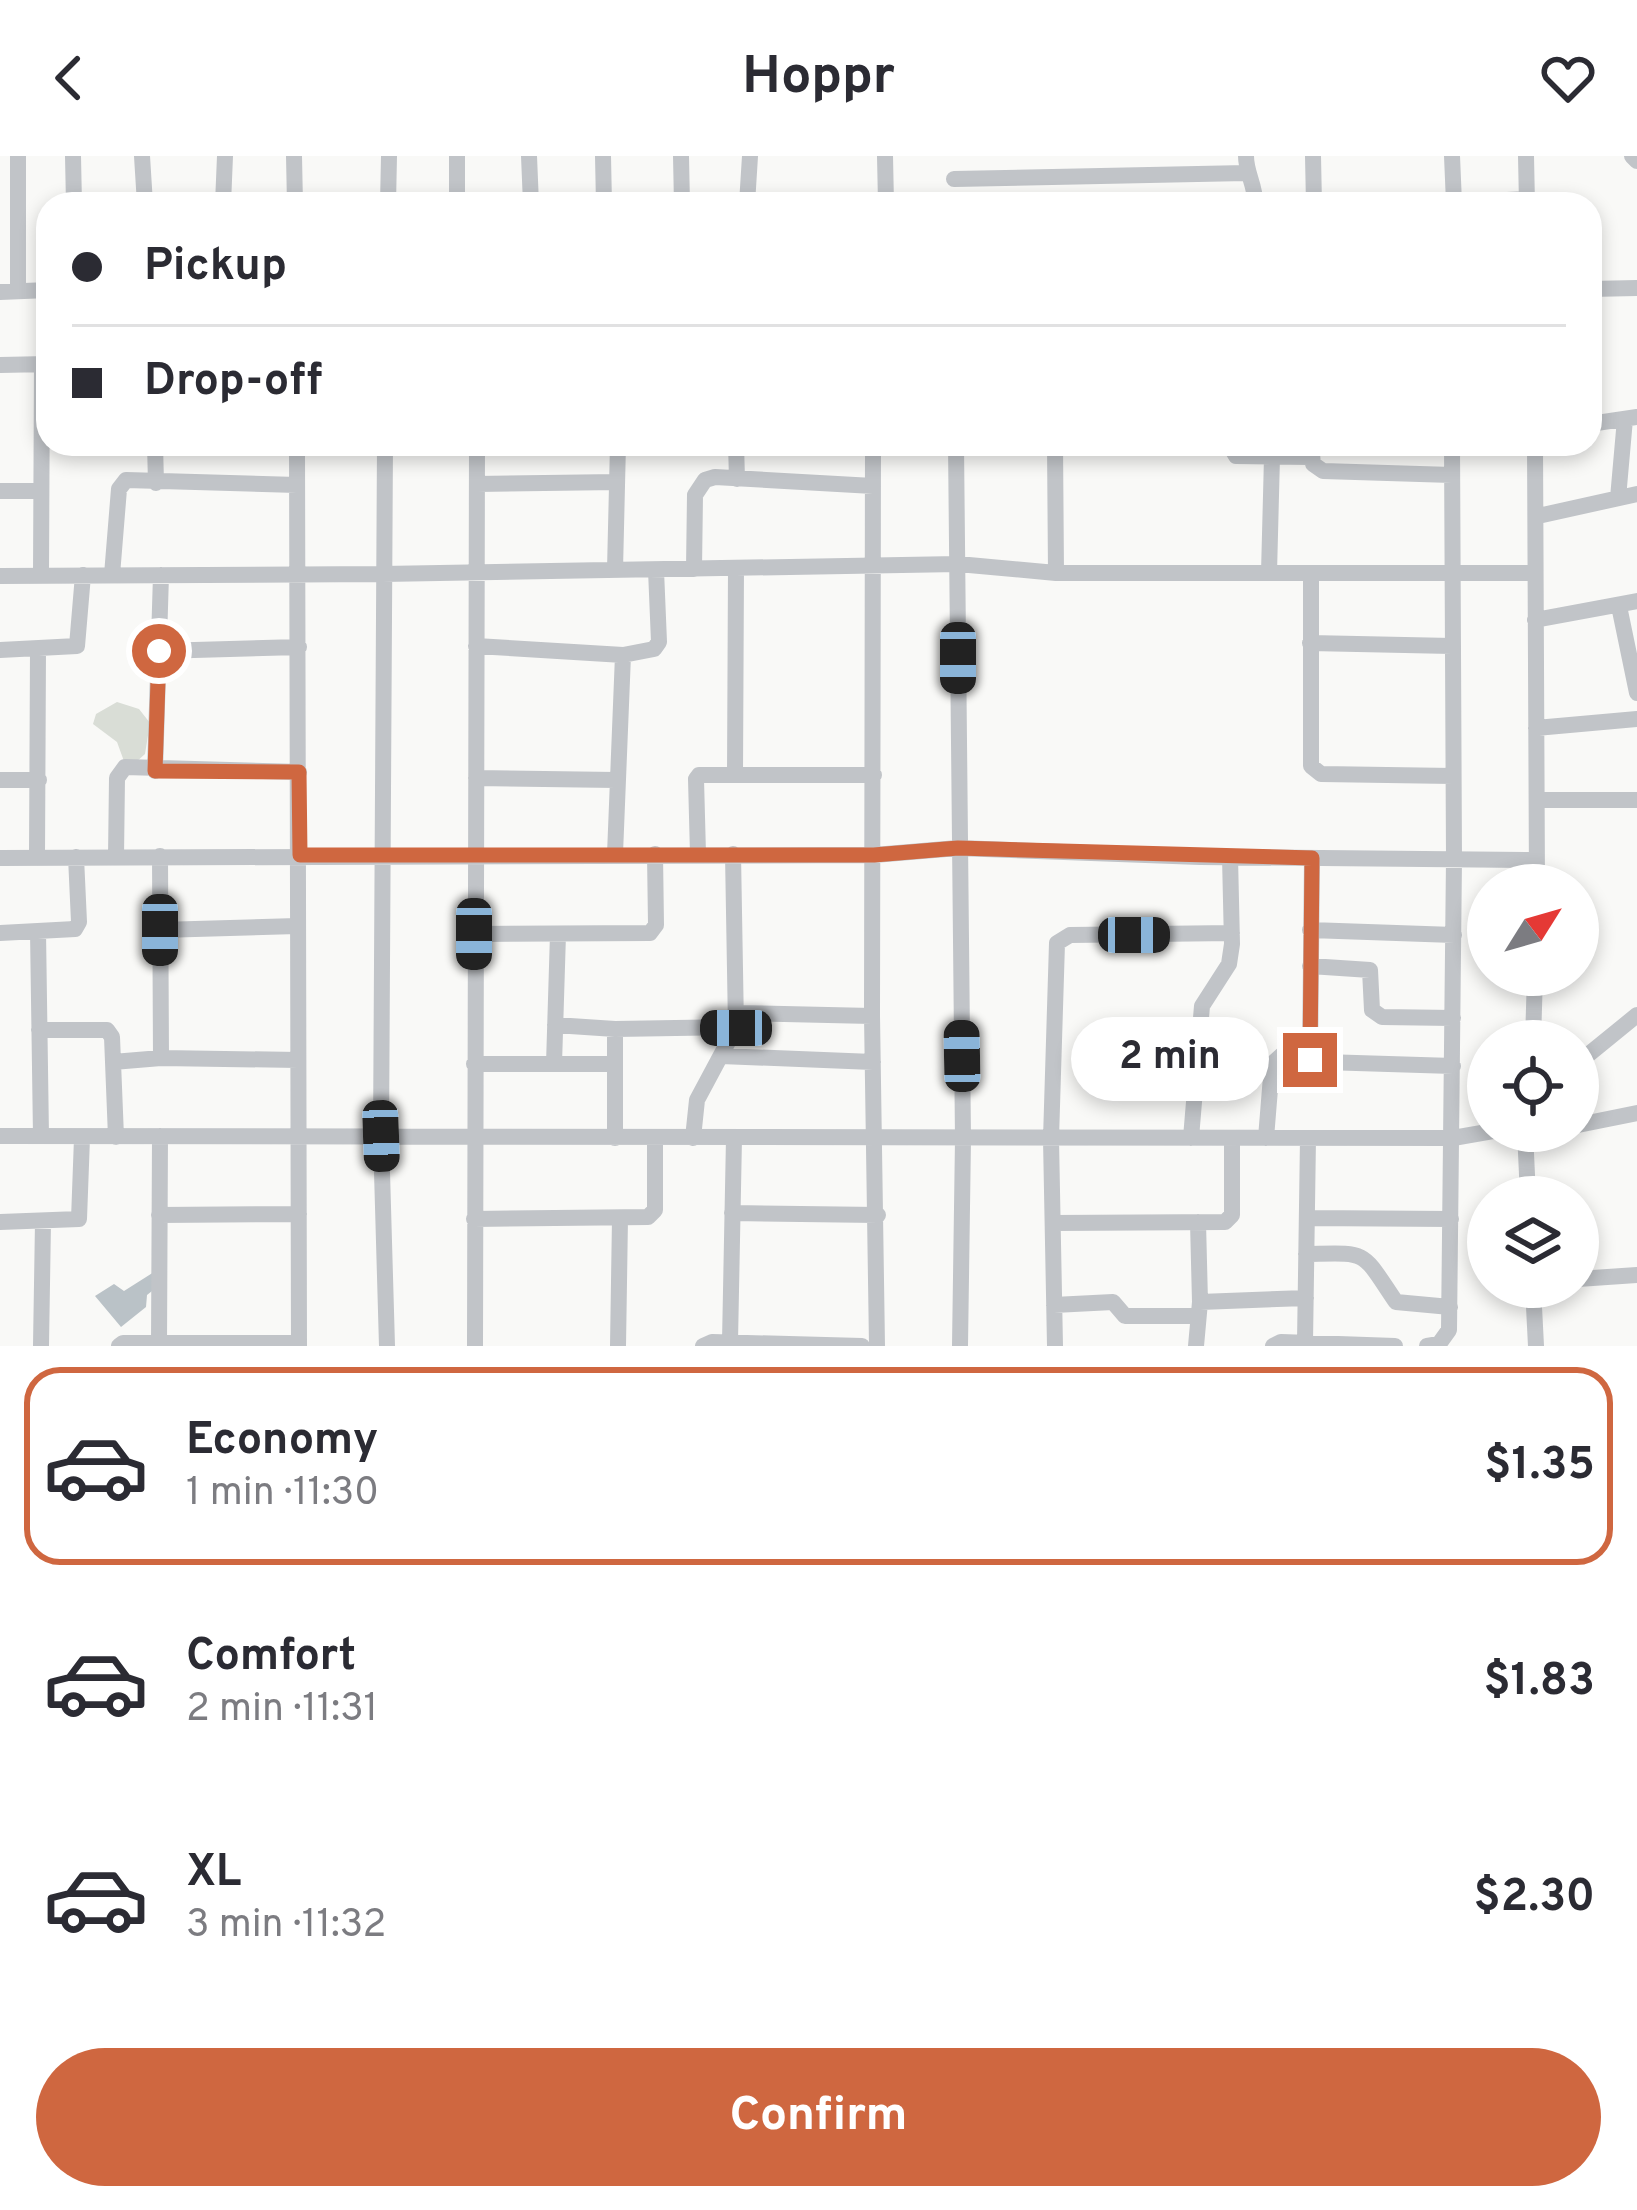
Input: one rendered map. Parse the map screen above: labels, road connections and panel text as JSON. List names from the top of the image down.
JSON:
{
  "north": "top right",
  "page": {
    "header": "Hoppr",
    "banner": ["Pickup", "Drop-off"],
    "bubble": "2 min",
    "list": [
      {
        "name": "Economy",
        "note": "1 min · 11:30",
        "value": "$1.35"
      },
      {
        "name": "Comfort",
        "note": "2 min · 11:31",
        "value": "$1.83"
      },
      {
        "name": "XL",
        "note": "3 min · 11:32",
        "value": "$2.30"
      }
    ],
    "buttons": "Confirm"
  }
}
